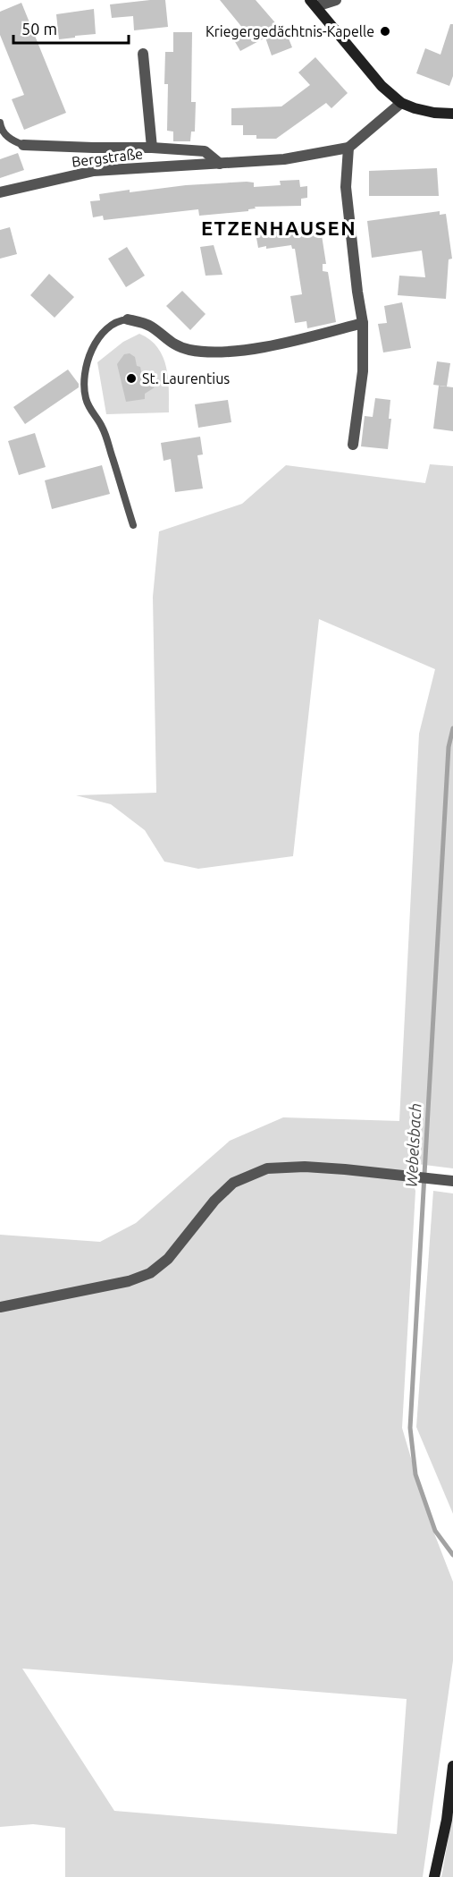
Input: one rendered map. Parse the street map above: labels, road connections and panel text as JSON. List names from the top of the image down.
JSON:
{
  "streets": {
    "street": ["Bergstraße"]
  },
  "districts": ["ETZENHAUSEN"],
  "water": ["Webelsbach"],
  "places": ["Kriegergedächtnis-Kapelle", "St. Laurentius"],
  "scale_bar": "50 m"
}
